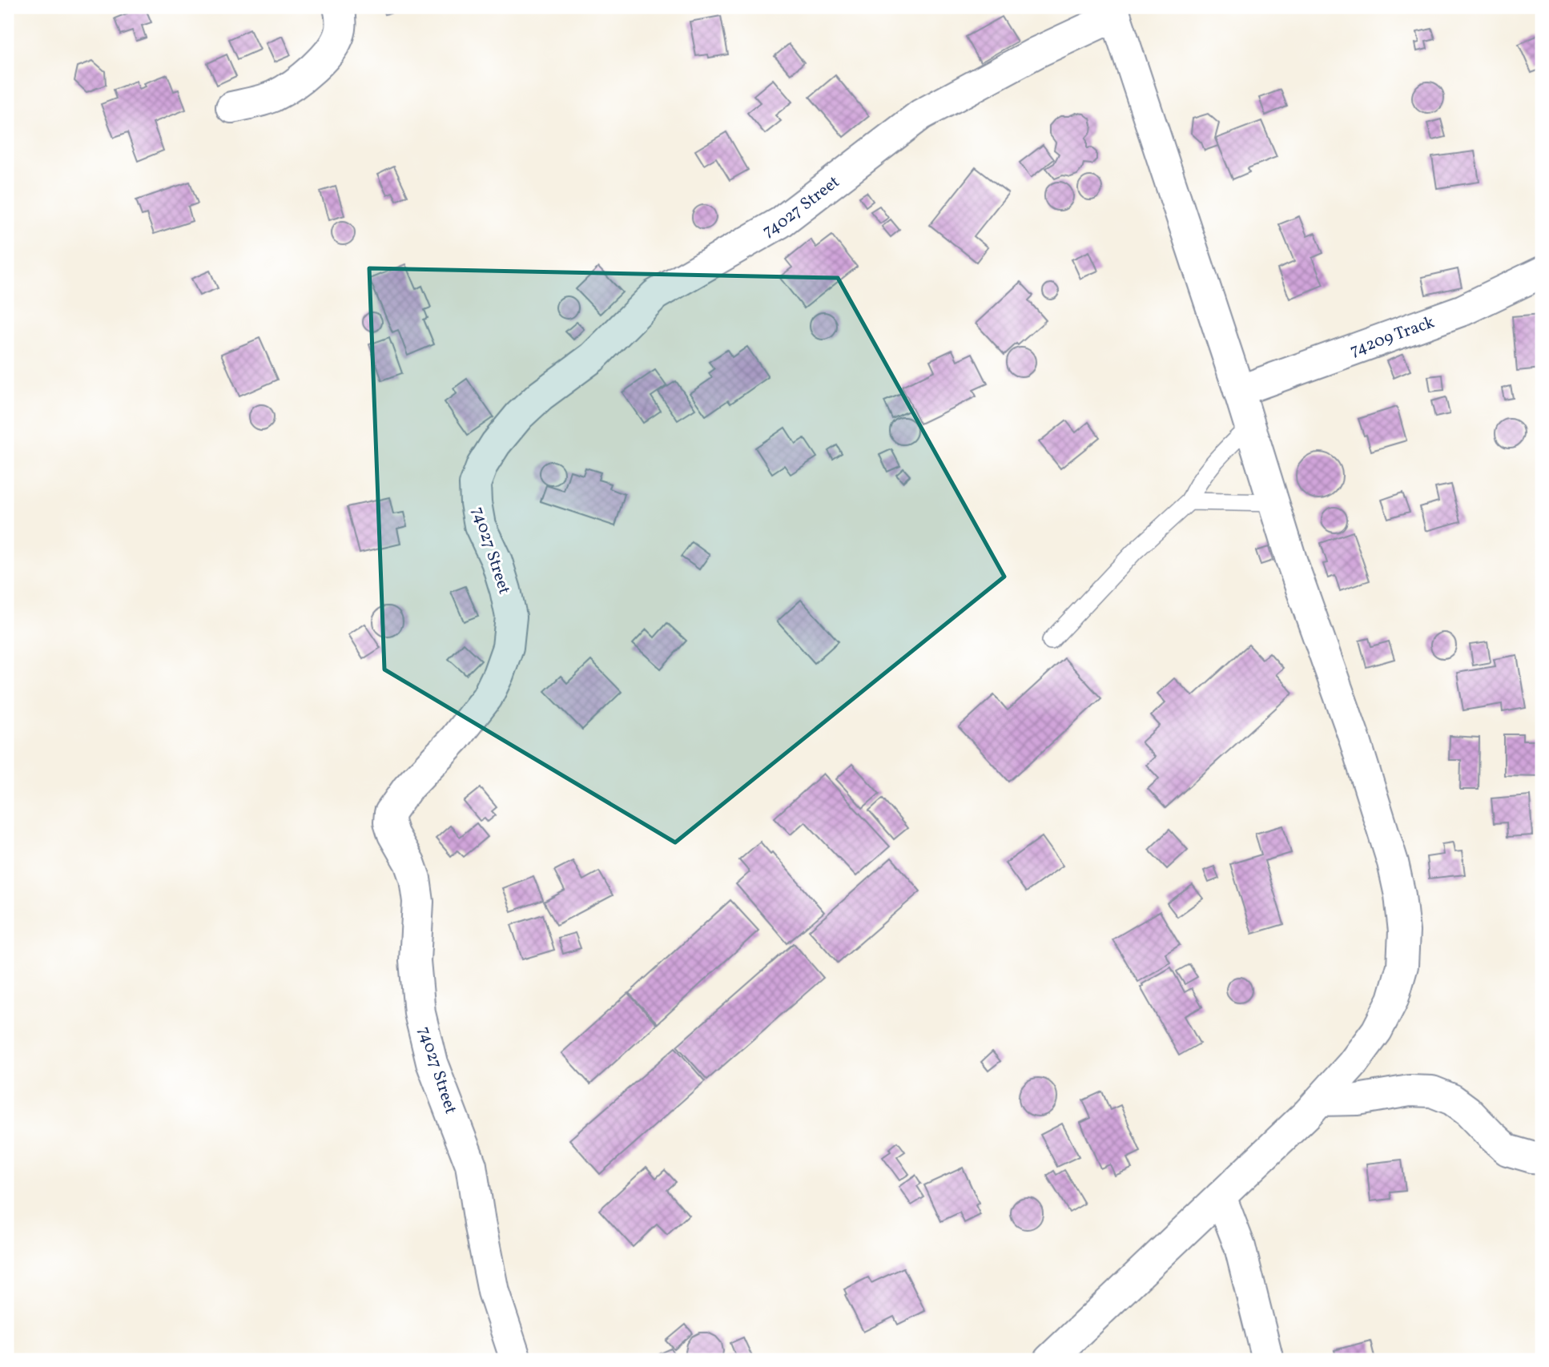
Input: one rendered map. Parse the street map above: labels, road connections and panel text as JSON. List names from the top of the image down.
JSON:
{
  "streets": {
    "street": ["74027 Street", "74209 Track"]
  }
}
